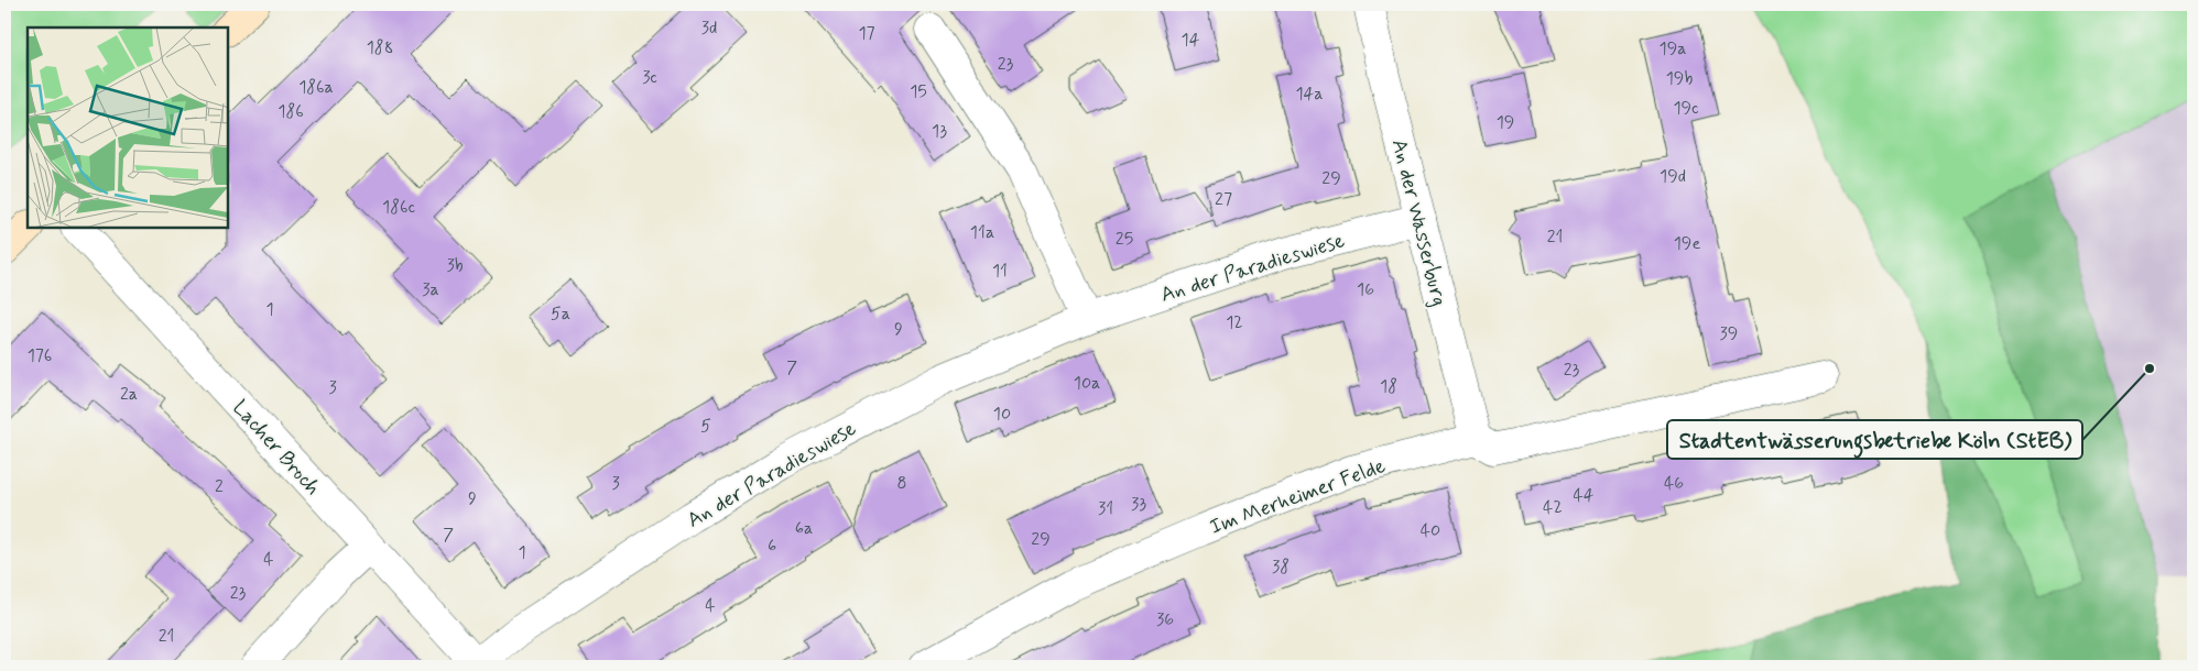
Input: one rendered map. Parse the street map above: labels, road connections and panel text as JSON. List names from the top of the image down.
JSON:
{
  "streets": {
    "street": [
      "An der Wasserburg",
      "An der Paradieswiese",
      "Lacher Broch",
      "Im Merheimer Felde"
    ]
  },
  "crossings": [
    ["An der Wasserburg", "An der Paradieswiese"],
    ["An der Wasserburg", "Im Merheimer Felde"],
    ["An der Paradieswiese", "Lacher Broch"]
  ],
  "places": ["Stadtentwässerungsbetriebe Köln (StEB)"],
  "house_numbers": [
    "3d",
    "17",
    "14",
    "188",
    "19a",
    "23",
    "3c",
    "19b",
    "186a",
    "15",
    "14a",
    "19c",
    "186",
    "19",
    "13",
    "19d",
    "29",
    "27",
    "186c",
    "11a",
    "21",
    "25",
    "19e",
    "3b",
    "11",
    "3a",
    "16",
    "1",
    "5a",
    "12",
    "9",
    "39",
    "176",
    "7",
    "23",
    "10a",
    "18",
    "3",
    "2a",
    "10",
    "5",
    "3",
    "8",
    "46",
    "2",
    "44",
    "9",
    "33",
    "42",
    "31",
    "6a",
    "40",
    "7",
    "29",
    "6",
    "1",
    "4",
    "38",
    "23",
    "4",
    "36",
    "21"
  ]
}
